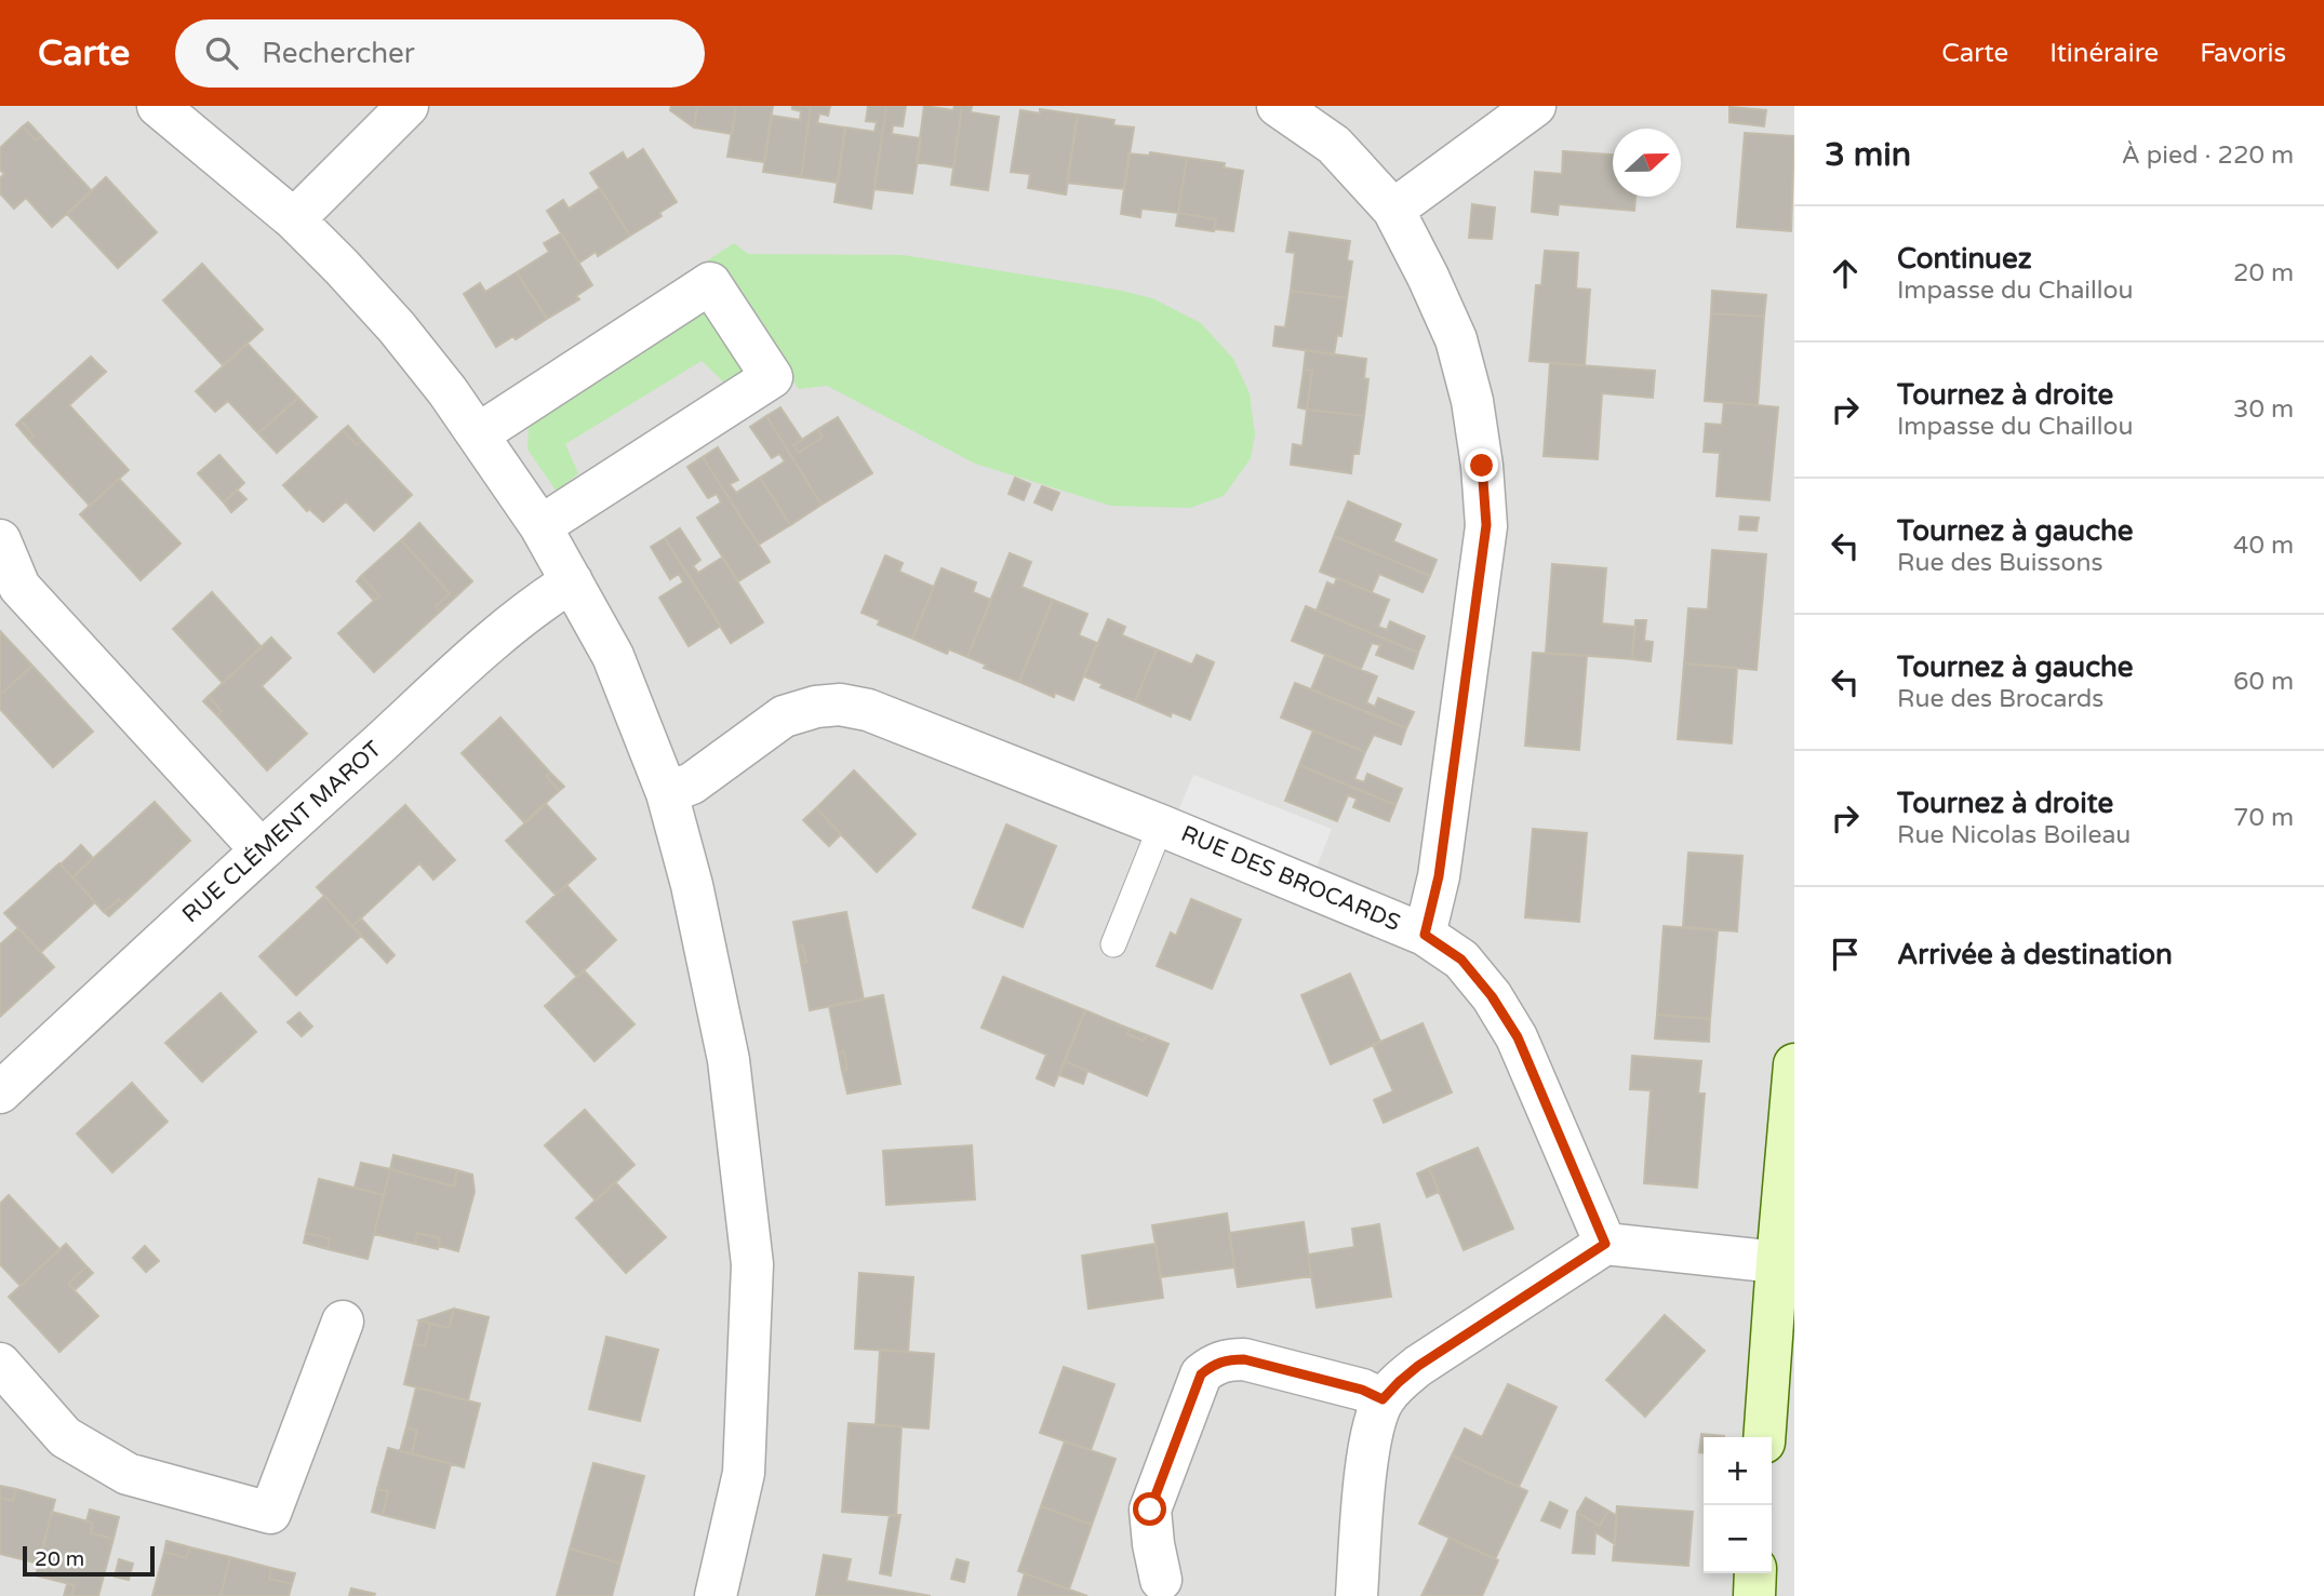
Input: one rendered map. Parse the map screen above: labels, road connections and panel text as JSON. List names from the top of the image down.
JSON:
{
  "streets": {
    "street": ["RUE CLÉMENT MAROT", "RUE DES BROCARDS"]
  },
  "scale_bar": "20 m",
  "north": "right",
  "page": {
    "header": "Carte",
    "search": "Rechercher",
    "nav": ["Carte", "Itinéraire", "Favoris"],
    "heading": ["3 min", "À pied · 220 m"],
    "list": [
      ["Continuez", "Impasse du Chaillou", "20 m"],
      ["Tournez à droite", "Impasse du Chaillou", "30 m"],
      ["Tournez à gauche", "Rue des Buissons", "40 m"],
      ["Tournez à gauche", "Rue des Brocards", "60 m"],
      ["Tournez à droite", "Rue Nicolas Boileau", "70 m"],
      "Arrivée à destination"
    ],
    "map_buttons": ["+", "−"],
    "scale": "20 m"
  }
}
